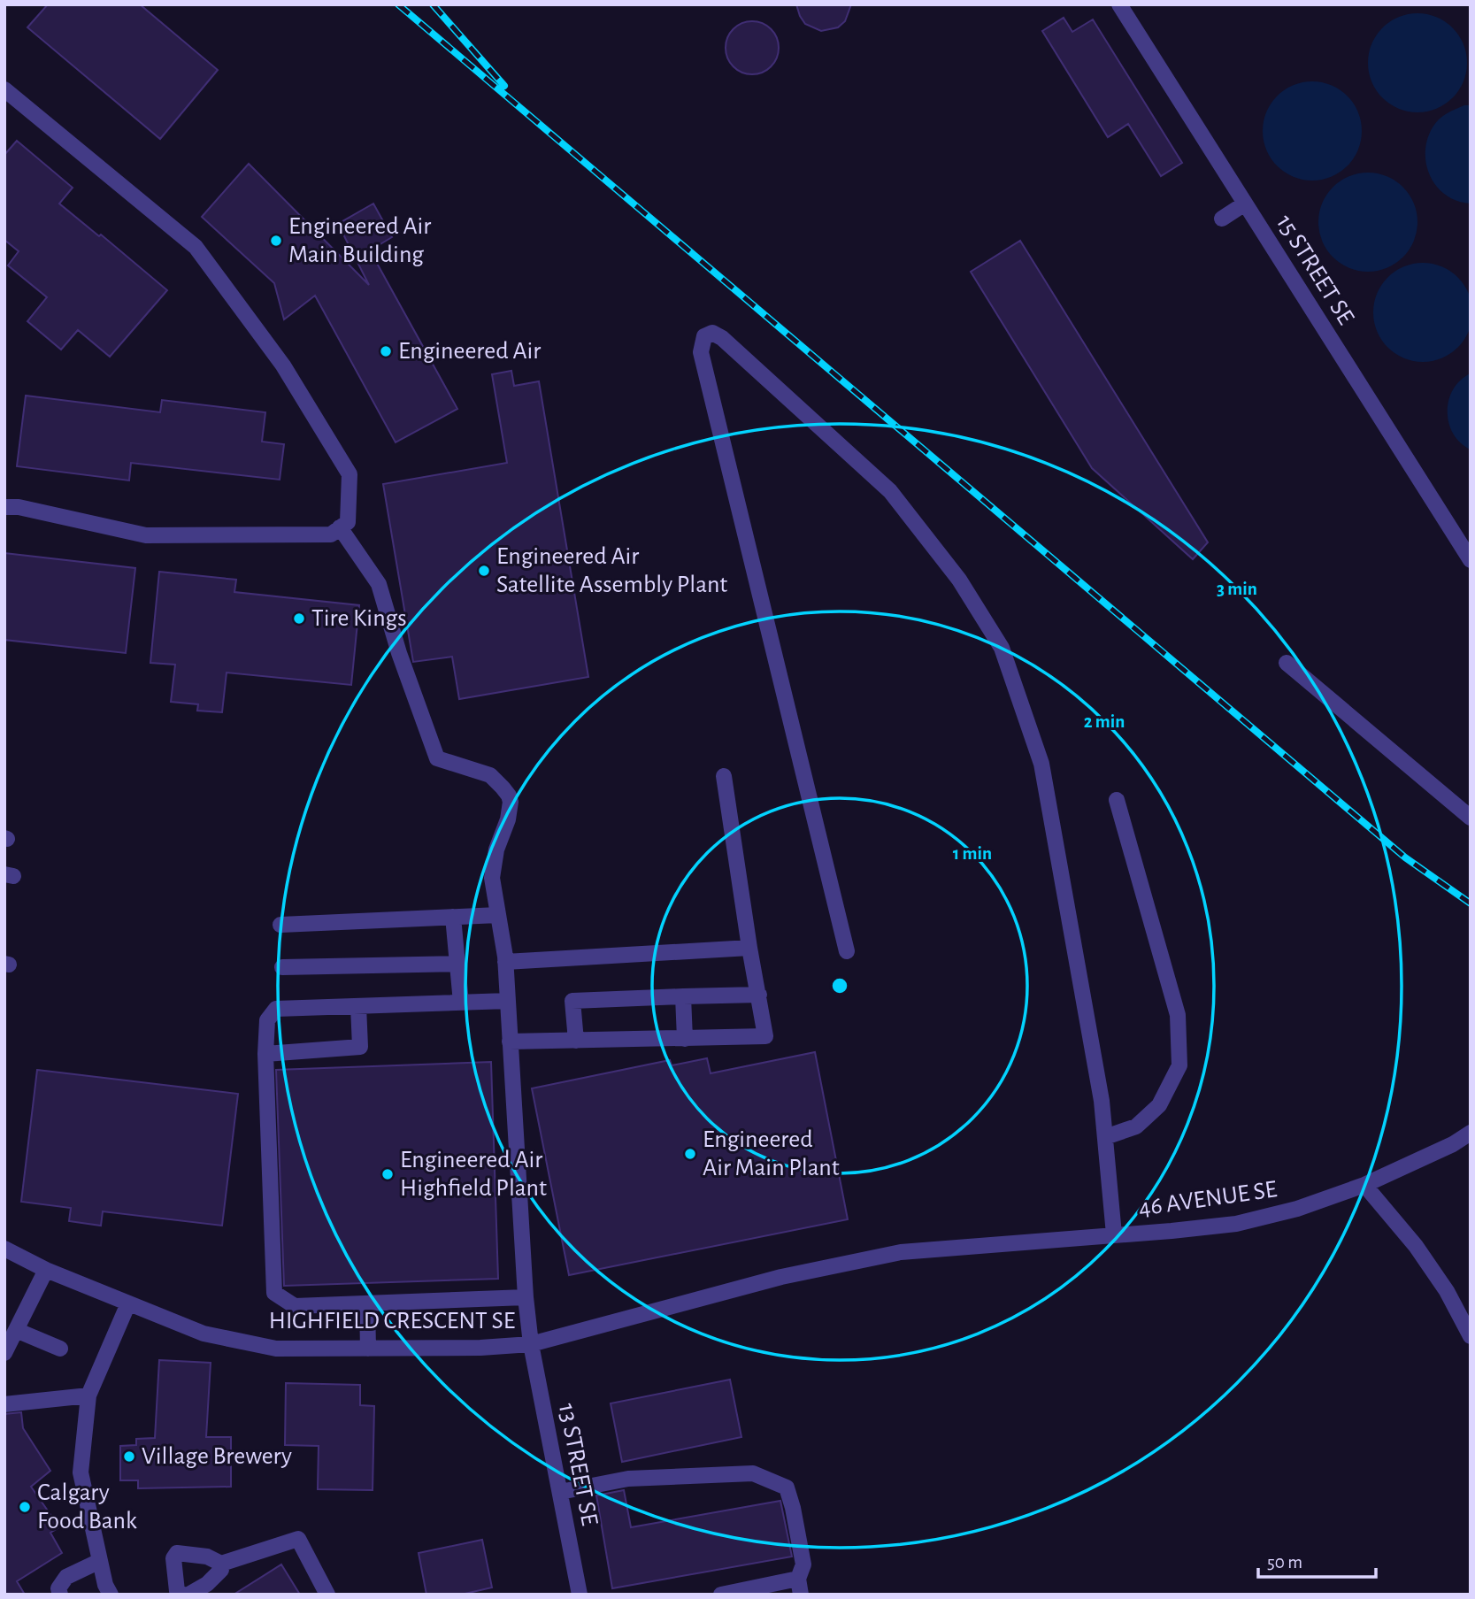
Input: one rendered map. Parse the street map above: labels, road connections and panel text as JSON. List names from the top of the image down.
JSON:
{
  "streets": {
    "street": [
      "15 STREET SE",
      "46 AVENUE SE",
      "HIGHFIELD CRESCENT SE",
      "13 STREET SE"
    ]
  },
  "crossings": [
    ["46 AVENUE SE", "HIGHFIELD CRESCENT SE"],
    ["HIGHFIELD CRESCENT SE", "13 STREET SE"]
  ],
  "places": [
    "Engineered Air Main Building",
    "Engineered Air",
    "Engineered Air Satellite Assembly Plant",
    "Tire Kings",
    "Engineered Air Main Plant",
    "Engineered Air Highfield Plant",
    "Village Brewery",
    "Calgary Food Bank"
  ],
  "scale_bar": "50 m",
  "rings": ["3 min", "2 min", "1 min"]
}
